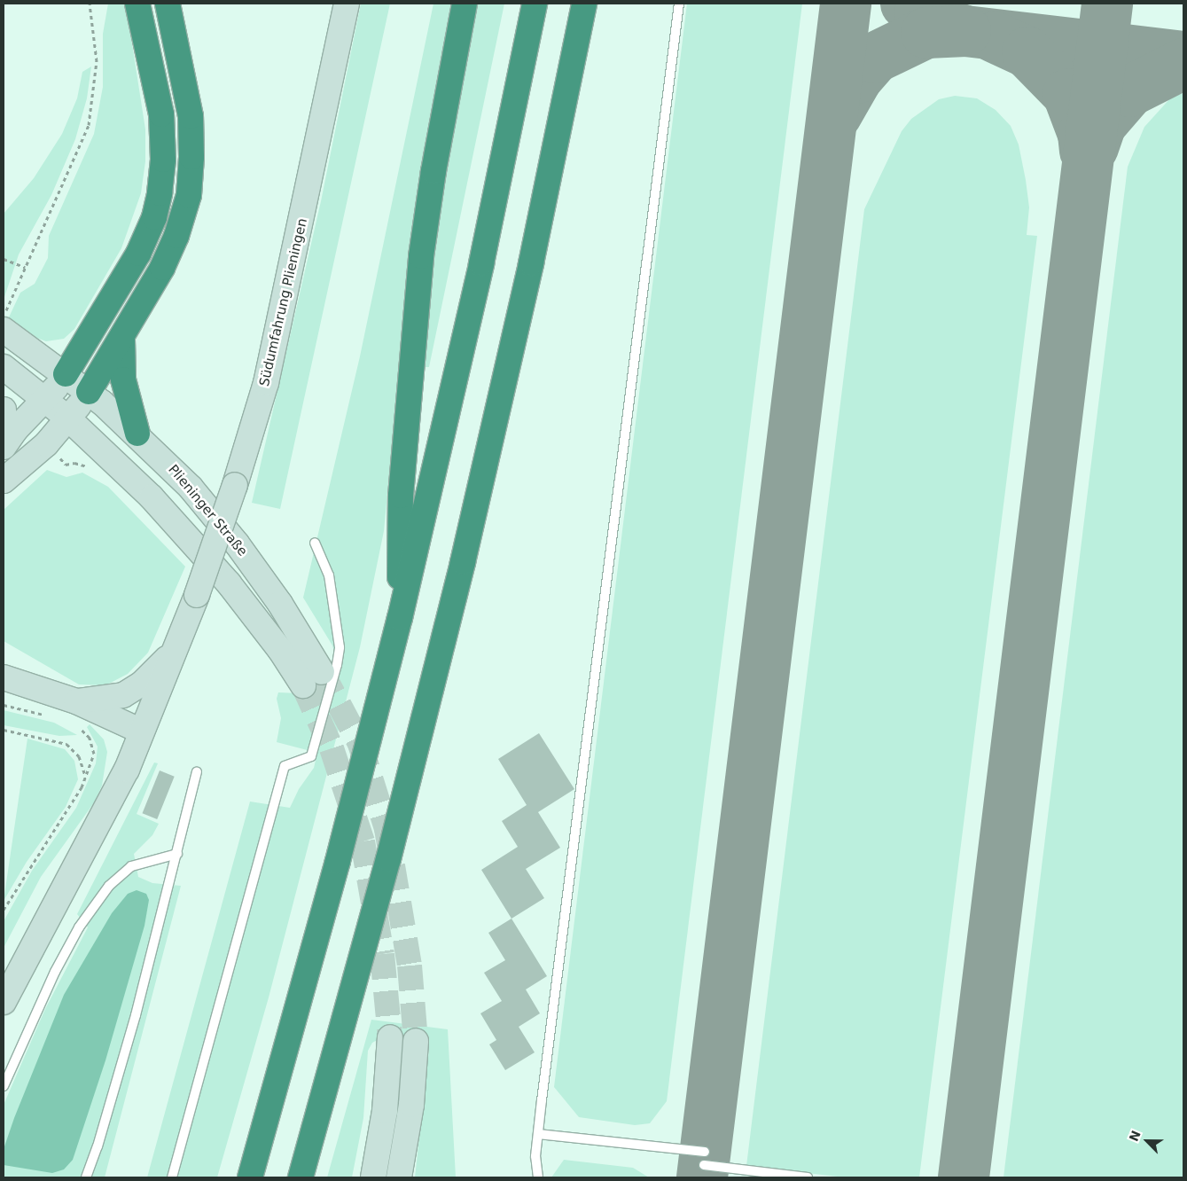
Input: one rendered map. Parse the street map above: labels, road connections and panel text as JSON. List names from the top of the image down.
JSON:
{
  "streets": {
    "main road": ["Südumfahrung Plieningen", "Plieninger Straße"]
  },
  "north": "top left"
}
